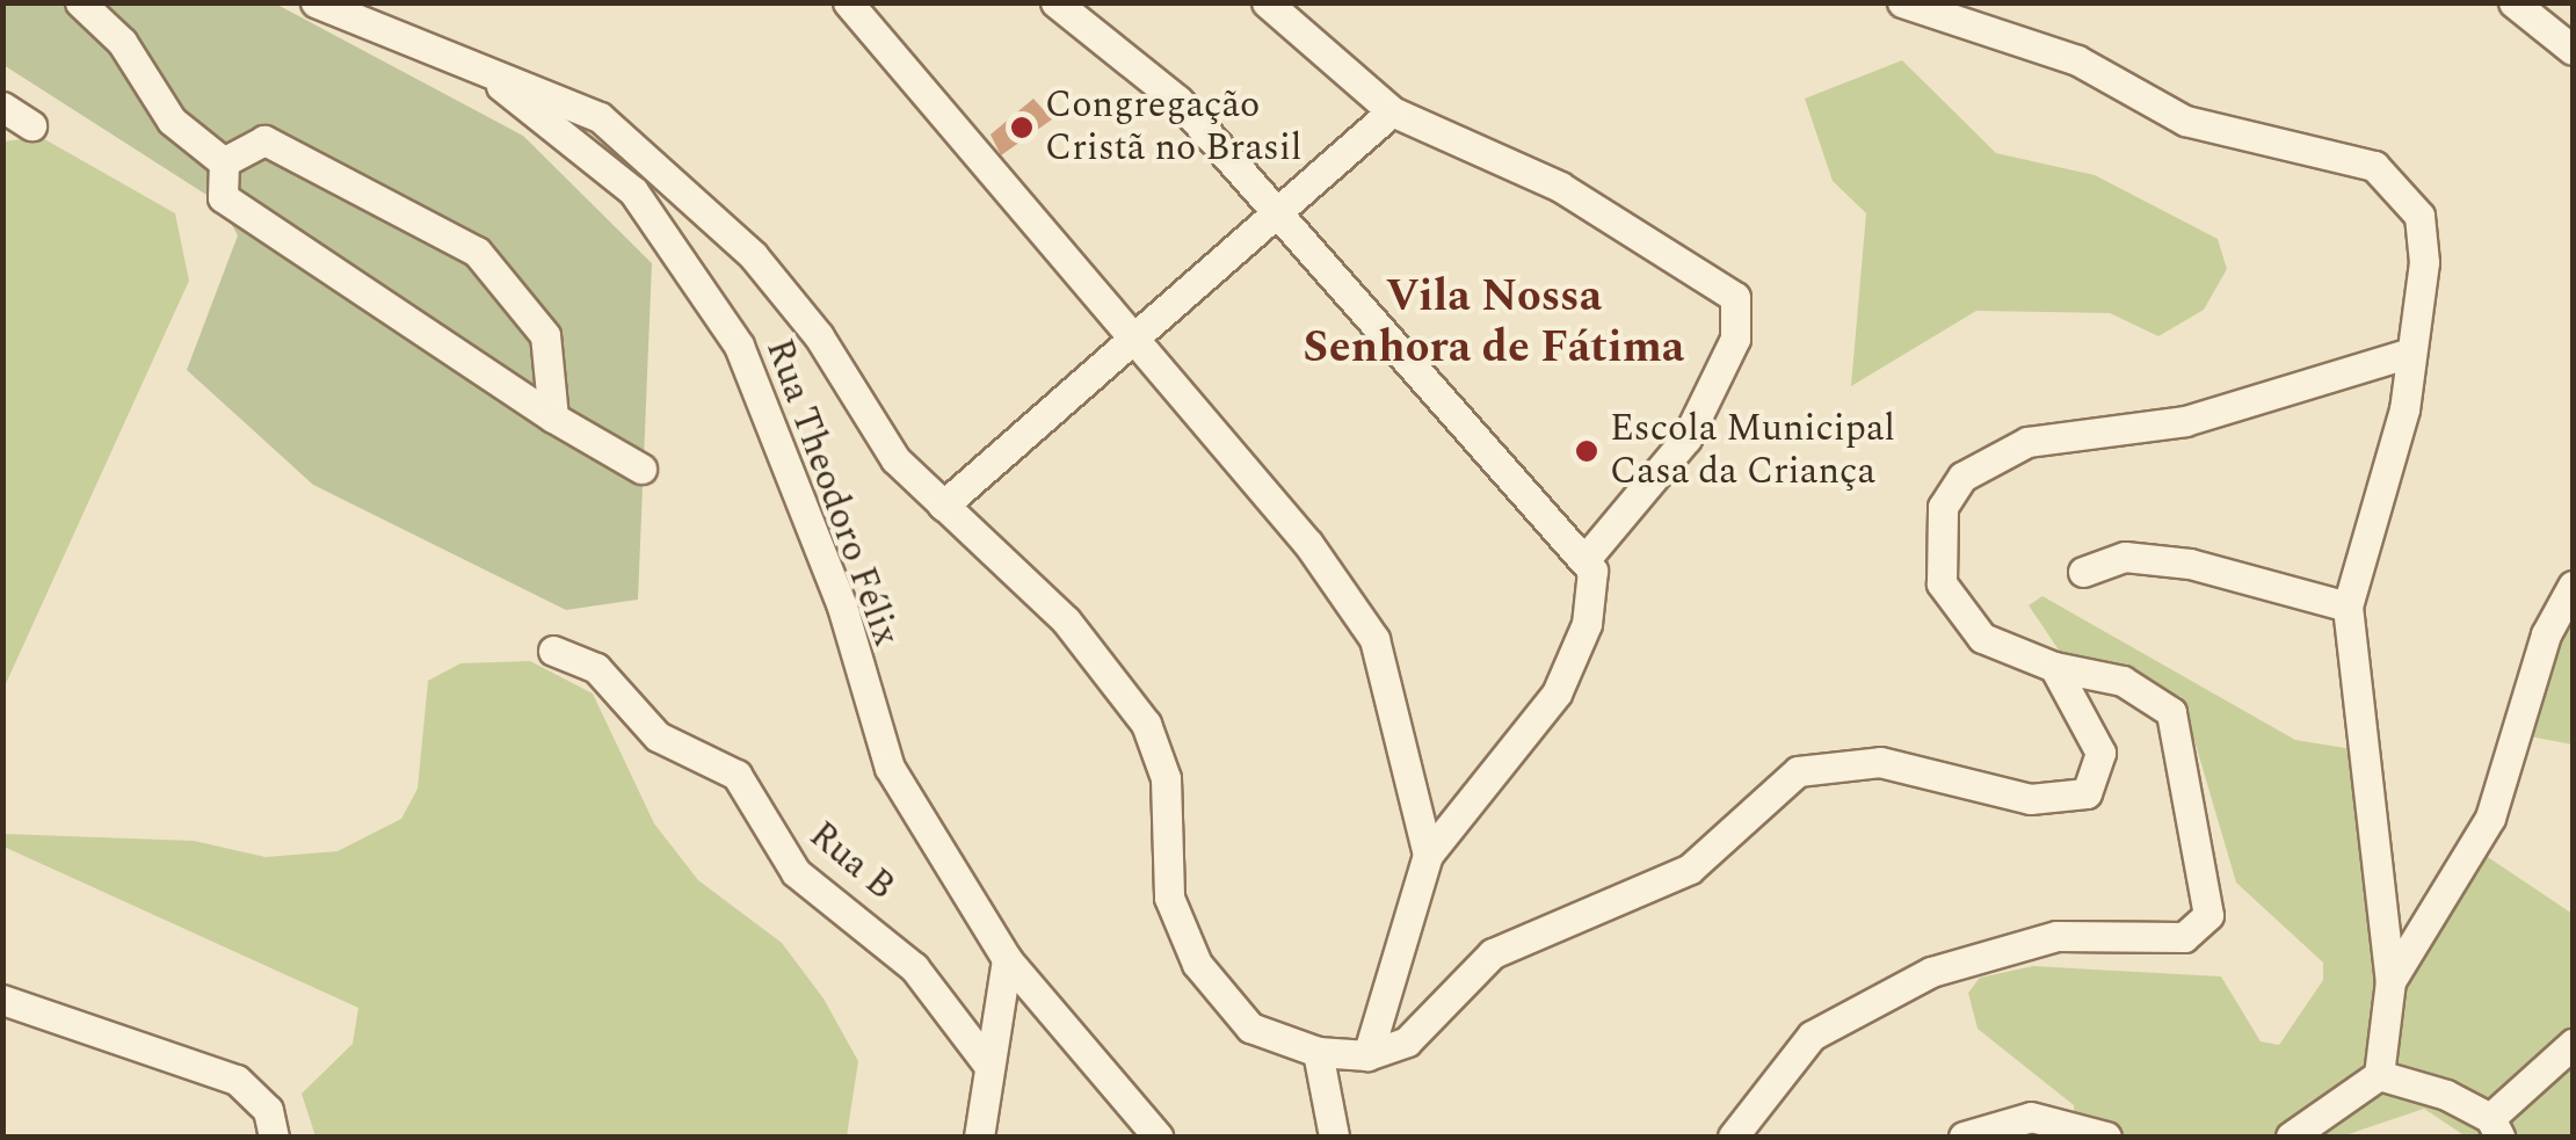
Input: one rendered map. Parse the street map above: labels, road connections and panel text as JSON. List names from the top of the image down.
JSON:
{
  "streets": {
    "street": ["Rua Theodoro Félix", "Rua B"]
  },
  "districts": ["Vila Nossa Senhora de Fátima"],
  "places": ["Congregação Cristã no Brasil", "Escola Municipal Casa da Criança"]
}
